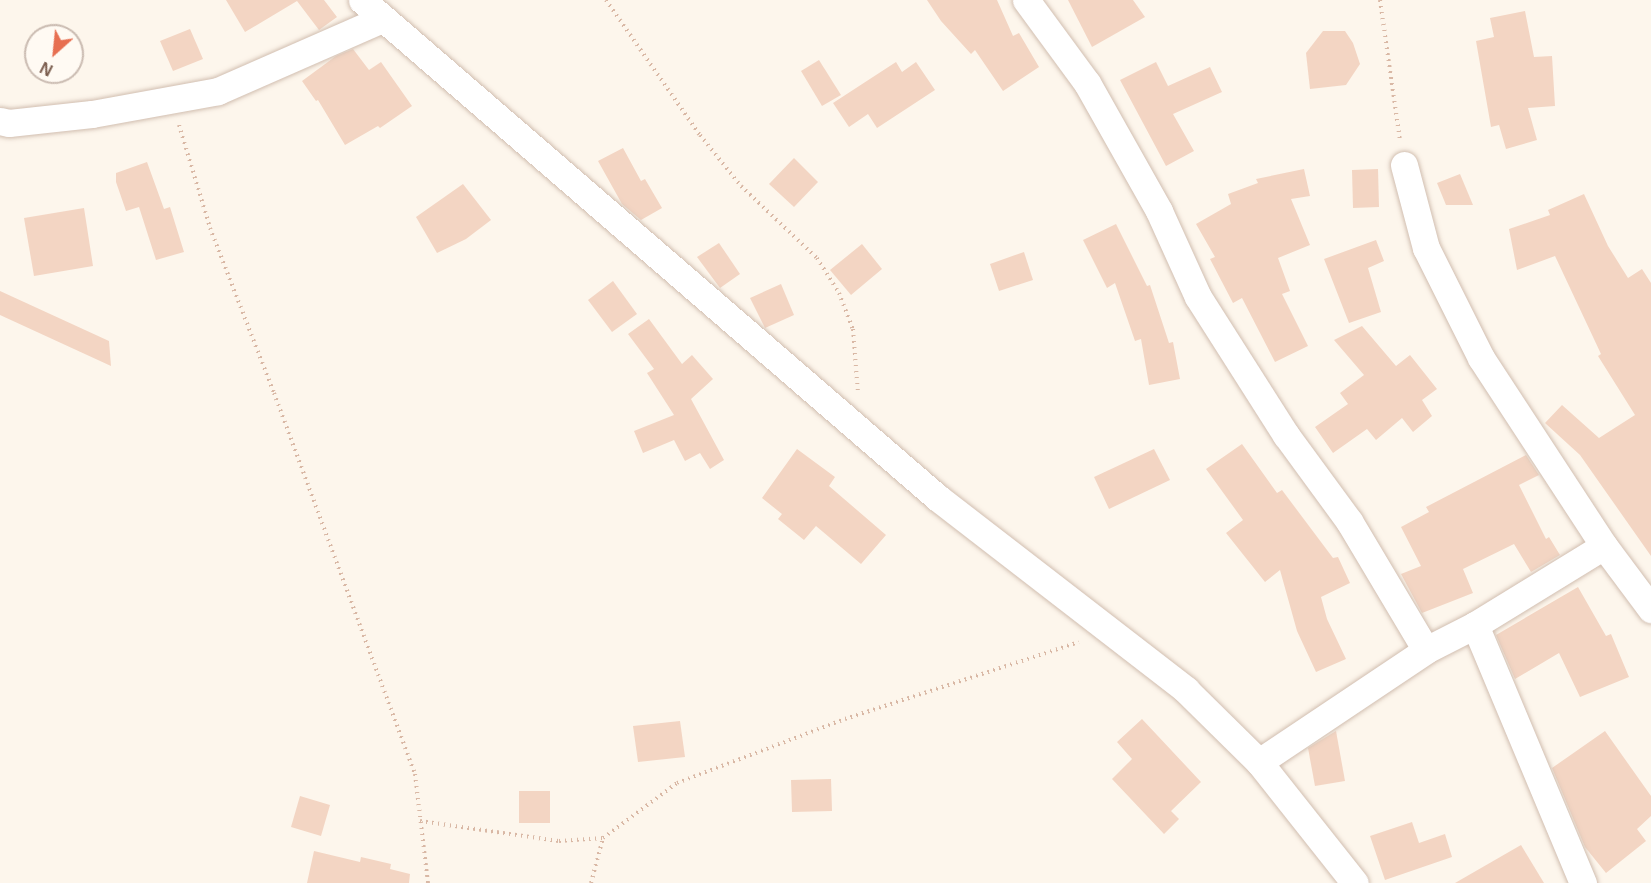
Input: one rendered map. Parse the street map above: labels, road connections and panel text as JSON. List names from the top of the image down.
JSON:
{
  "north": "bottom left"
}
